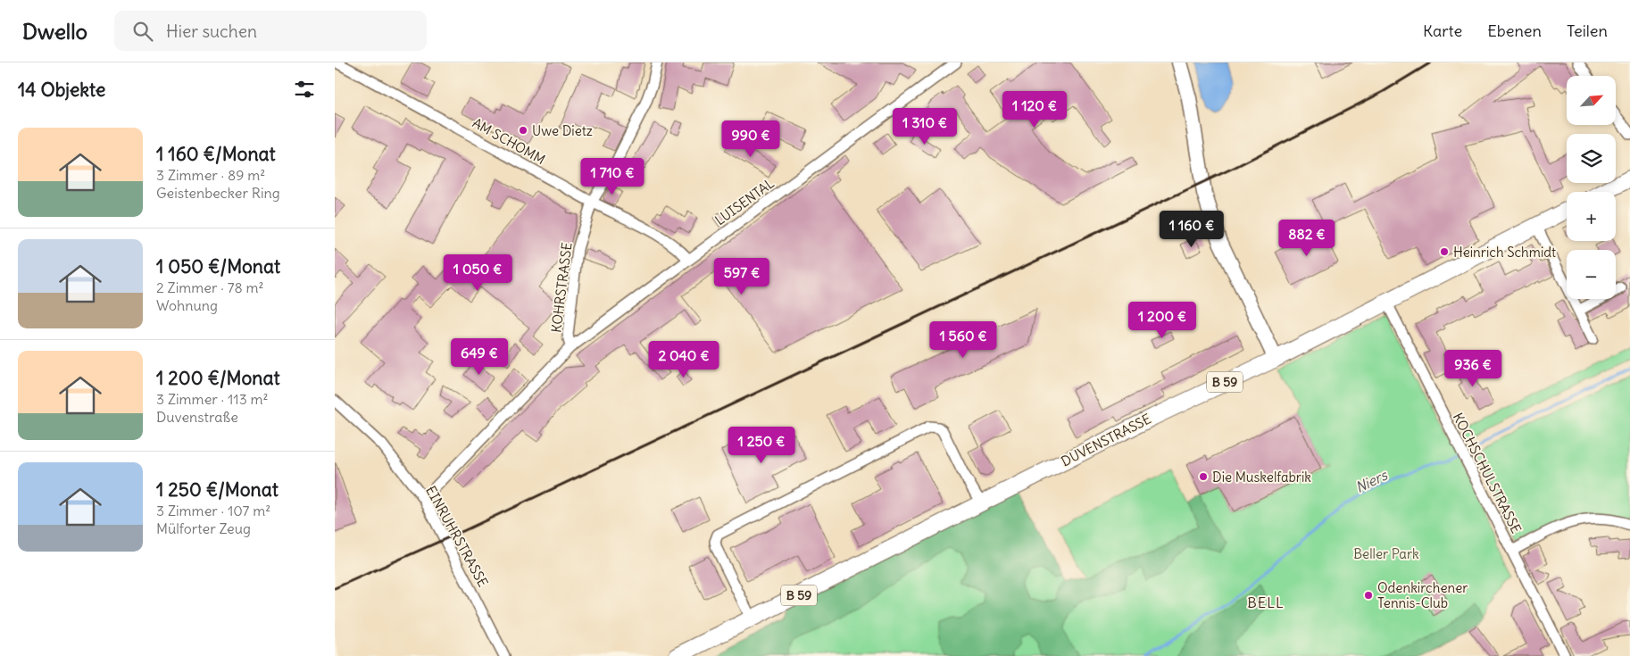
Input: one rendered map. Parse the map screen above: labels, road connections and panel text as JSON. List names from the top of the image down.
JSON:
{
  "streets": {
    "main road": ["B 59", "DUVENSTRASSE"],
    "street": [
      "AM SCHOMM",
      "LUISENTAL",
      "KOHRSTRASSE",
      "KOCHSCHULSTRASSE",
      "EINRUHRSTRASSE"
    ]
  },
  "crossings": [
    ["AM SCHOMM", "LUISENTAL"],
    ["AM SCHOMM", "KOHRSTRASSE"],
    ["LUISENTAL", "KOHRSTRASSE"],
    ["KOHRSTRASSE", "EINRUHRSTRASSE"],
    ["DUVENSTRASSE", "KOCHSCHULSTRASSE"]
  ],
  "districts": ["BELL"],
  "water": ["Niers"],
  "parks": ["Beller Park"],
  "places": [
    "Uwe Dietz",
    "Heinrich Schmidt",
    "Die Muskelfabrik",
    "Odenkirchener Tennis-Club"
  ],
  "north": "top right",
  "page": {
    "header": "Dwello",
    "search": "Hier suchen",
    "nav": ["Karte", "Ebenen", "Teilen"],
    "heading": "14 Objekte",
    "map_buttons": ["+", "−"],
    "price": [
      "1 120 €",
      "1 310 €",
      "990 €",
      "1 710 €",
      "1 160 €",
      "882 €",
      "1 050 €",
      "597 €",
      "1 200 €",
      "1 560 €",
      "649 €",
      "2 040 €",
      "936 €",
      "1 250 €"
    ],
    "list": [
      {
        "name": "1 160 €/Monat",
        "note": "3 Zimmer · 89 m² · Geistenbecker Ring"
      },
      {
        "name": "1 050 €/Monat",
        "note": "2 Zimmer · 78 m² · Wohnung"
      },
      {
        "name": "1 200 €/Monat",
        "note": "3 Zimmer · 113 m² · Duvenstraße"
      },
      {
        "name": "1 250 €/Monat",
        "note": "3 Zimmer · 107 m² · Mülforter Zeug"
      }
    ]
  }
}
